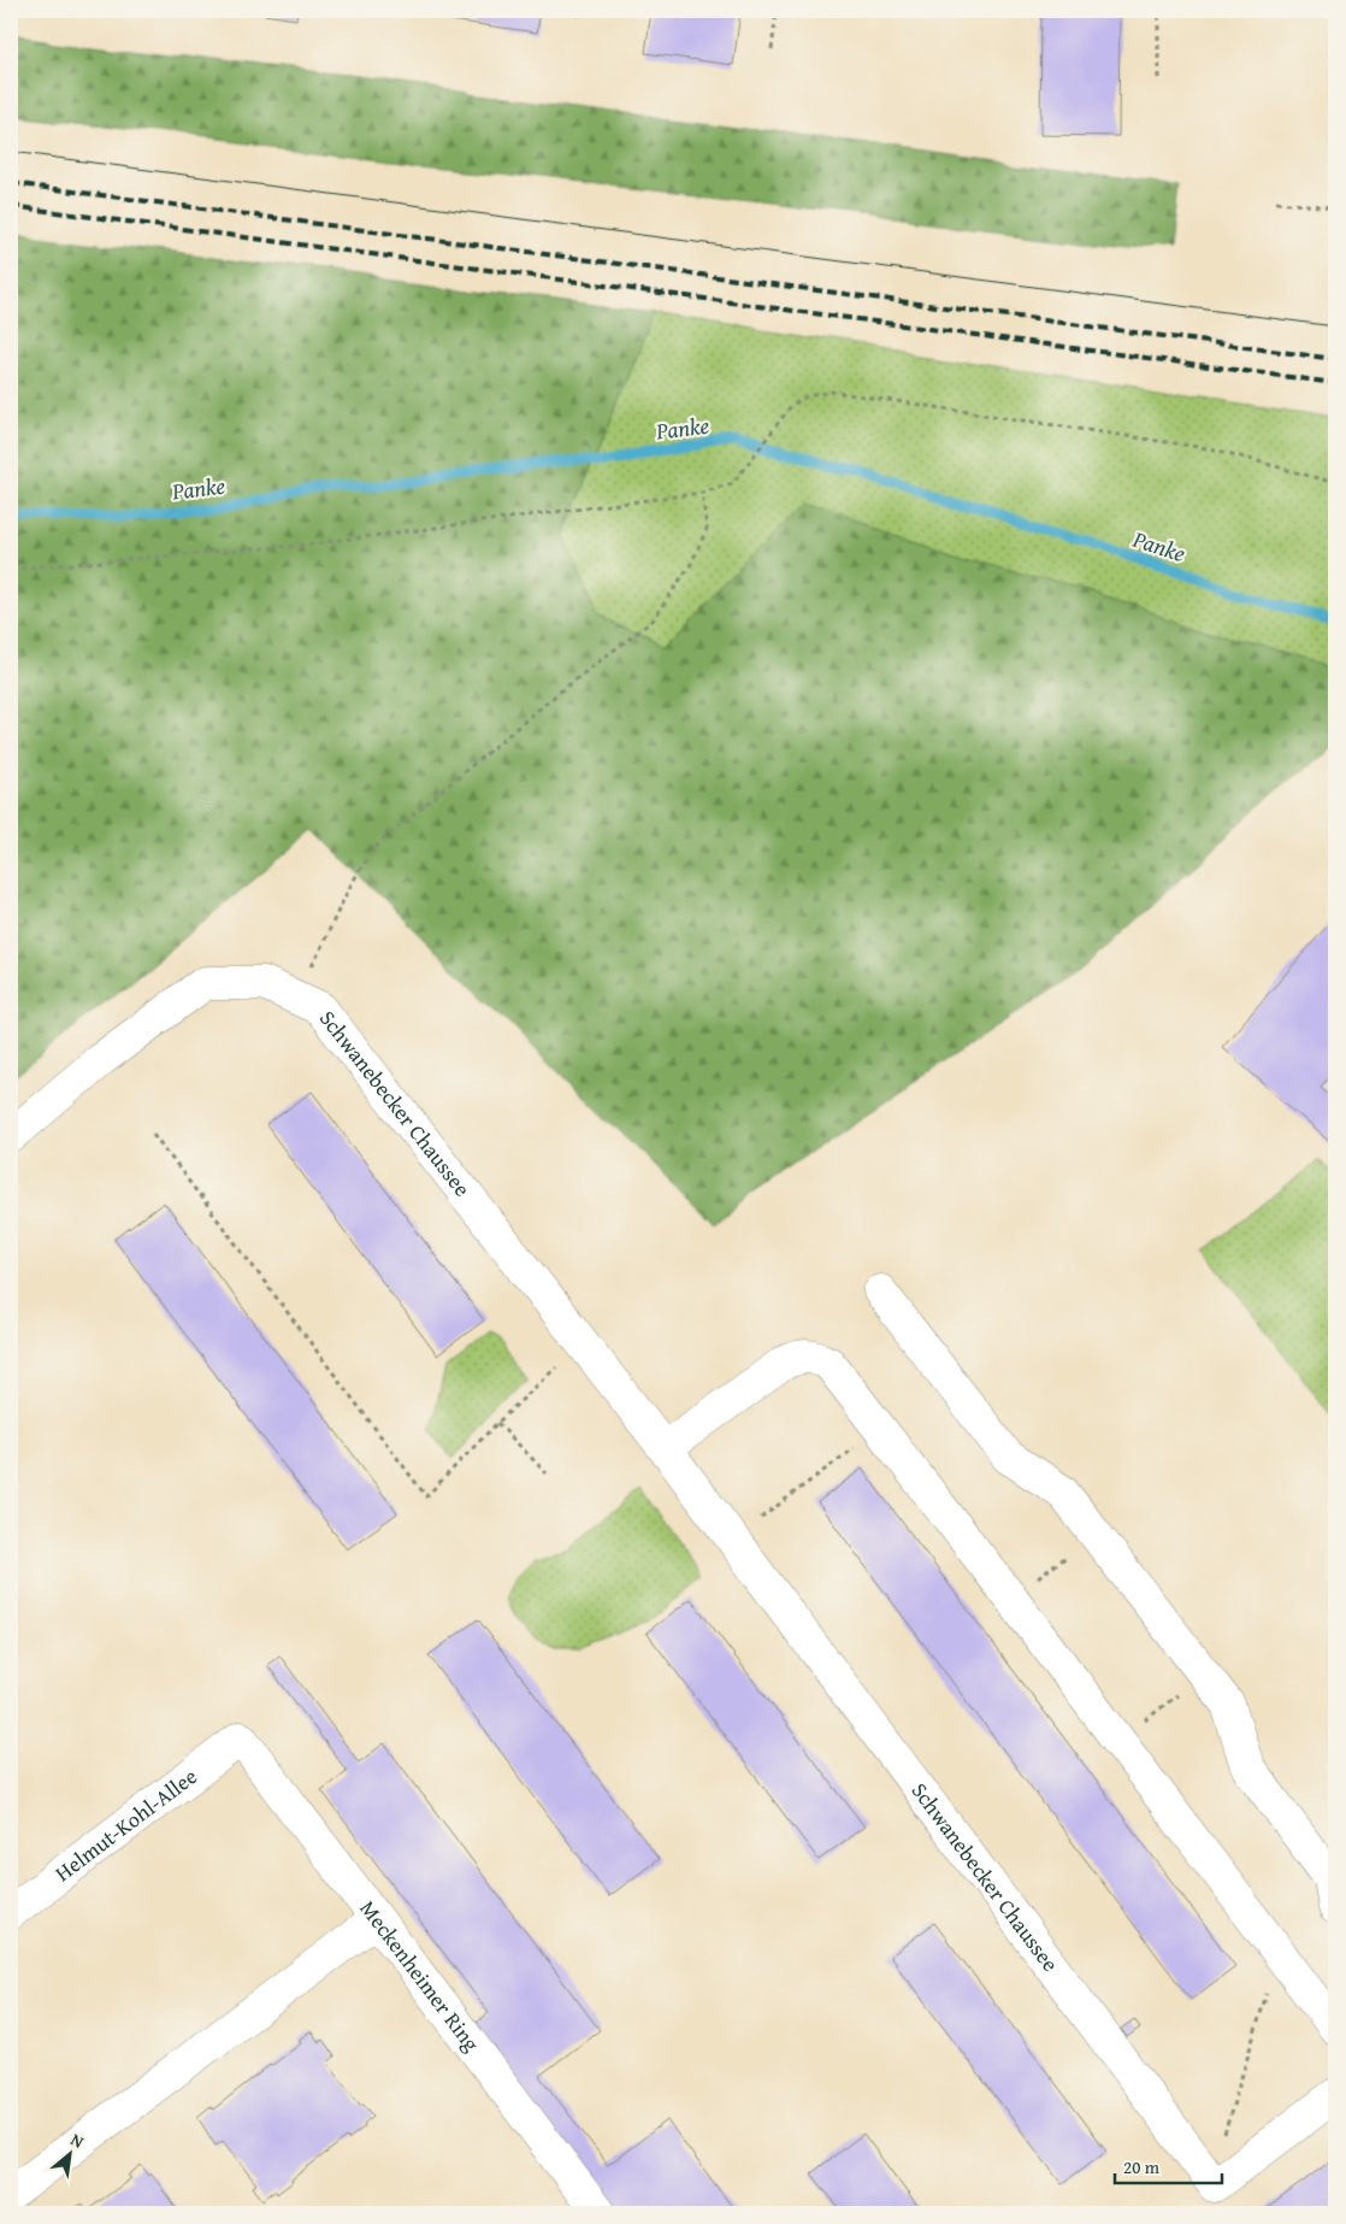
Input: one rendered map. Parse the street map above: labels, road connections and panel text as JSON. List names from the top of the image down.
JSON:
{
  "streets": {
    "street": ["Schwanebecker Chaussee", "Helmut-Kohl-Allee", "Meckenheimer Ring"]
  },
  "crossings": [
    ["Helmut-Kohl-Allee", "Meckenheimer Ring"]
  ],
  "water": ["Panke"],
  "scale_bar": "20 m",
  "north": "top right"
}
